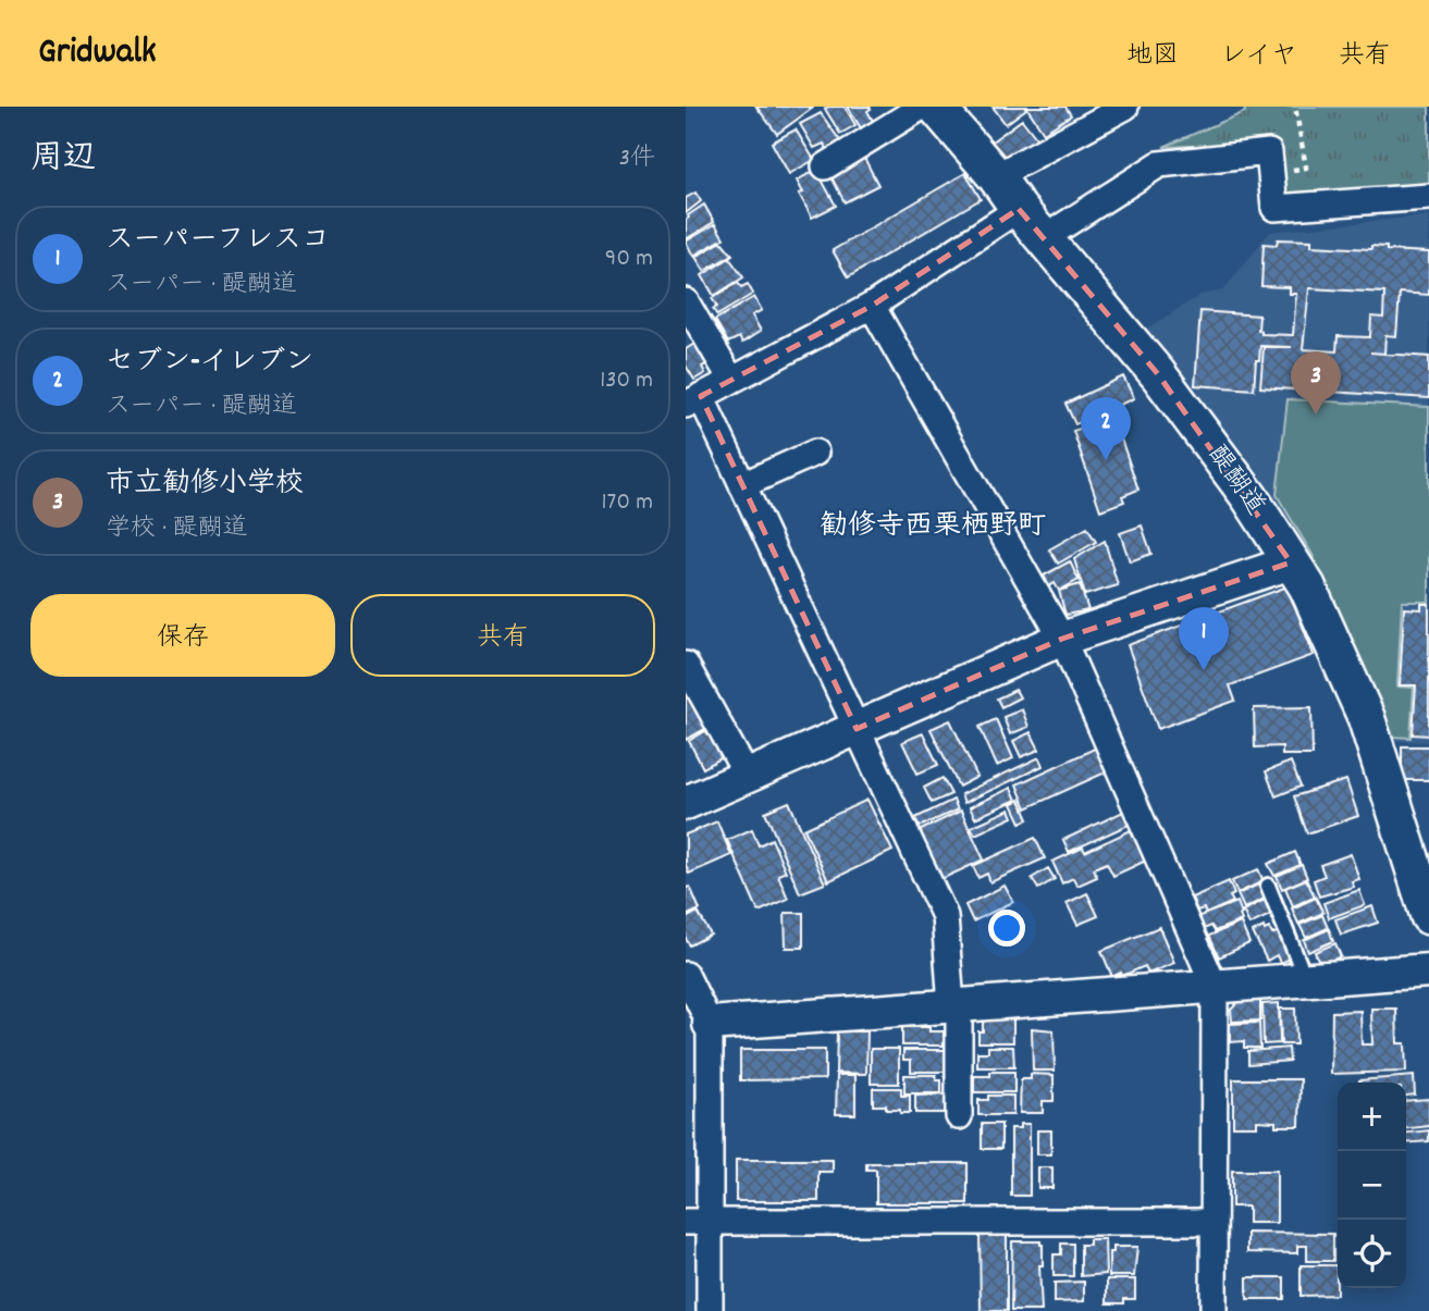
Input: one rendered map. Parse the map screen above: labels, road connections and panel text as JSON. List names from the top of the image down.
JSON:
{
  "streets": {
    "main road": ["醍醐道"]
  },
  "districts": ["勧修寺西栗栖野町"],
  "page": {
    "header": "Gridwalk",
    "nav": ["地図", "レイヤ", "共有"],
    "heading": ["周辺", "3件"],
    "list": [
      {
        "mark": "1",
        "name": "スーパーフレスコ",
        "note": "スーパー · 醍醐道",
        "value": "90 m"
      },
      {
        "mark": "2",
        "name": "セブン-イレブン",
        "note": "スーパー · 醍醐道",
        "value": "130 m"
      },
      {
        "mark": "3",
        "name": "市立勧修小学校",
        "note": "学校 · 醍醐道",
        "value": "170 m"
      }
    ],
    "pins": ["3", "2", "1"],
    "buttons": ["保存", "共有"],
    "map_buttons": ["+", "−"]
  }
}
